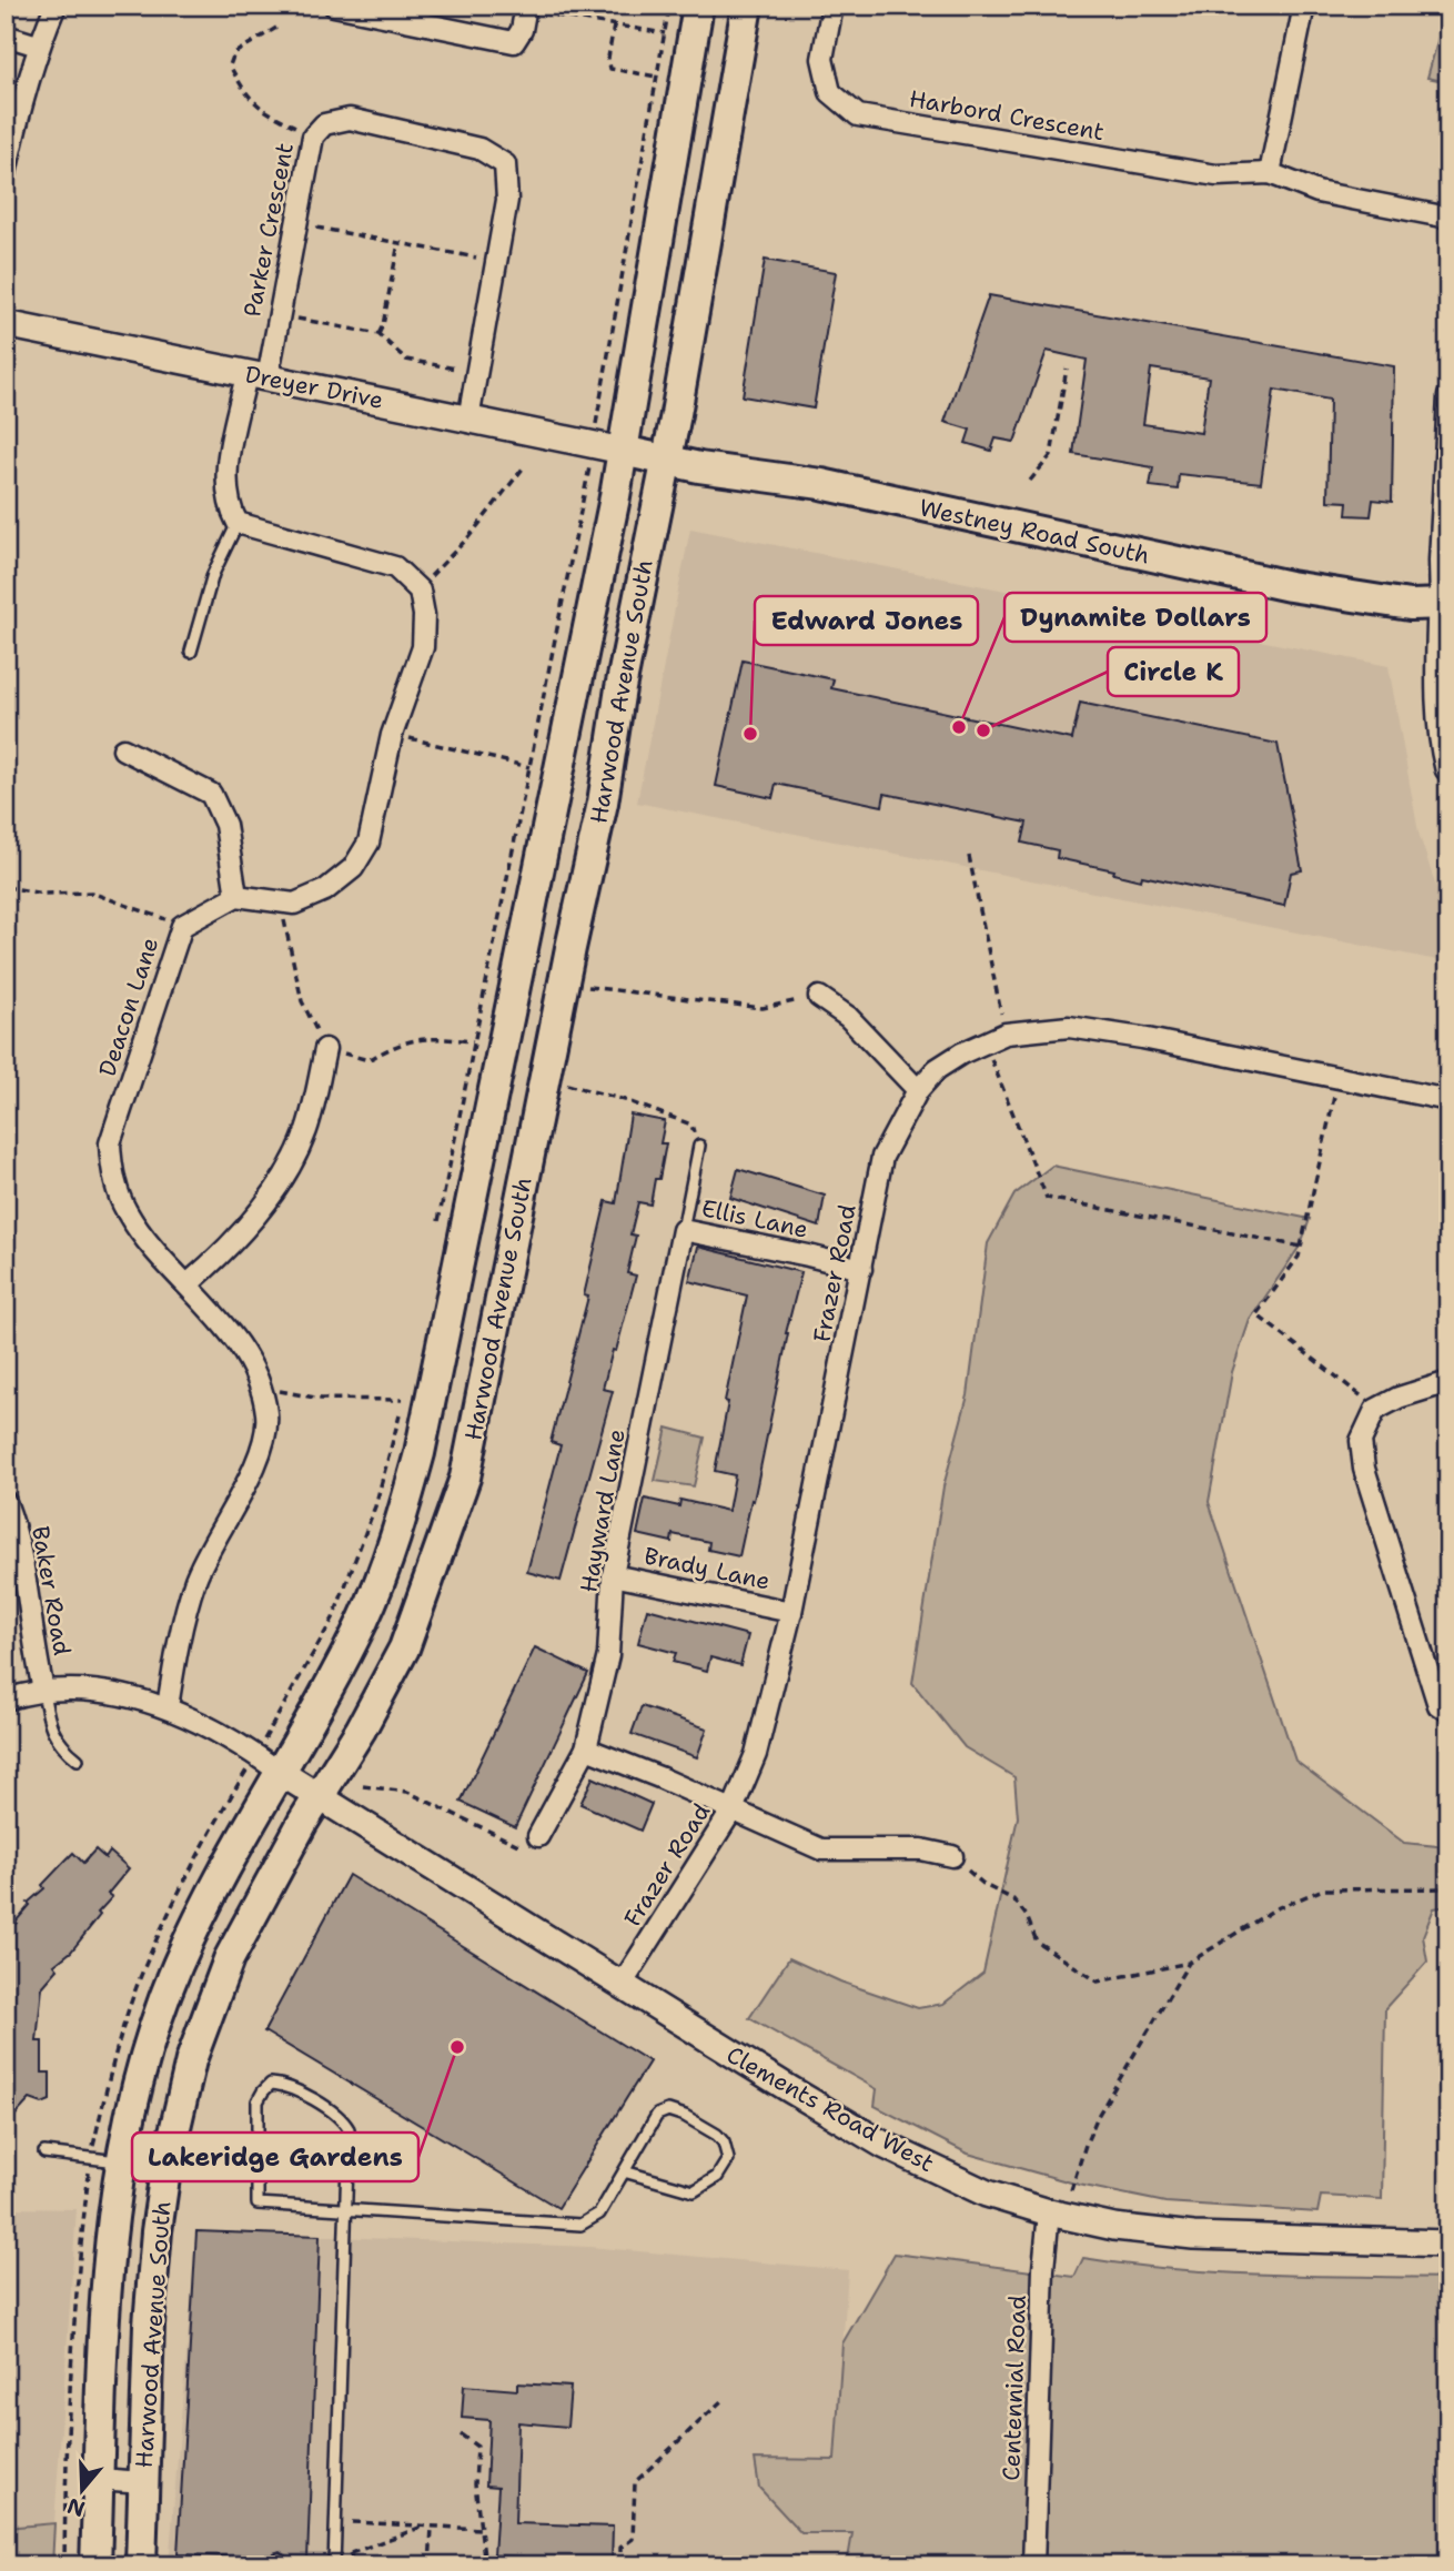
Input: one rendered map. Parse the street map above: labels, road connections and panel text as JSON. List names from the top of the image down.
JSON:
{
  "streets": {
    "main road": ["Westney Road South", "Harwood Avenue South"],
    "street": [
      "Harbord Crescent",
      "Parker Crescent",
      "Dreyer Drive",
      "Deacon Lane",
      "Ellis Lane",
      "Frazer Road",
      "Hayward Lane",
      "Brady Lane",
      "Baker Road",
      "Clements Road West",
      "Centennial Road"
    ]
  },
  "crossings": [
    ["Parker Crescent", "Dreyer Drive"],
    ["Dreyer Drive", "Westney Road South"],
    ["Dreyer Drive", "Harwood Avenue South"],
    ["Westney Road South", "Harwood Avenue South"],
    ["Harwood Avenue South", "Clements Road West"],
    ["Ellis Lane", "Frazer Road"],
    ["Ellis Lane", "Hayward Lane"],
    ["Frazer Road", "Brady Lane"],
    ["Frazer Road", "Clements Road West"],
    ["Hayward Lane", "Brady Lane"],
    ["Clements Road West", "Centennial Road"]
  ],
  "places": [
    "Dynamite Dollars",
    "Circle K",
    "Edward Jones",
    "Lakeridge Gardens"
  ],
  "north": "bottom"
}
